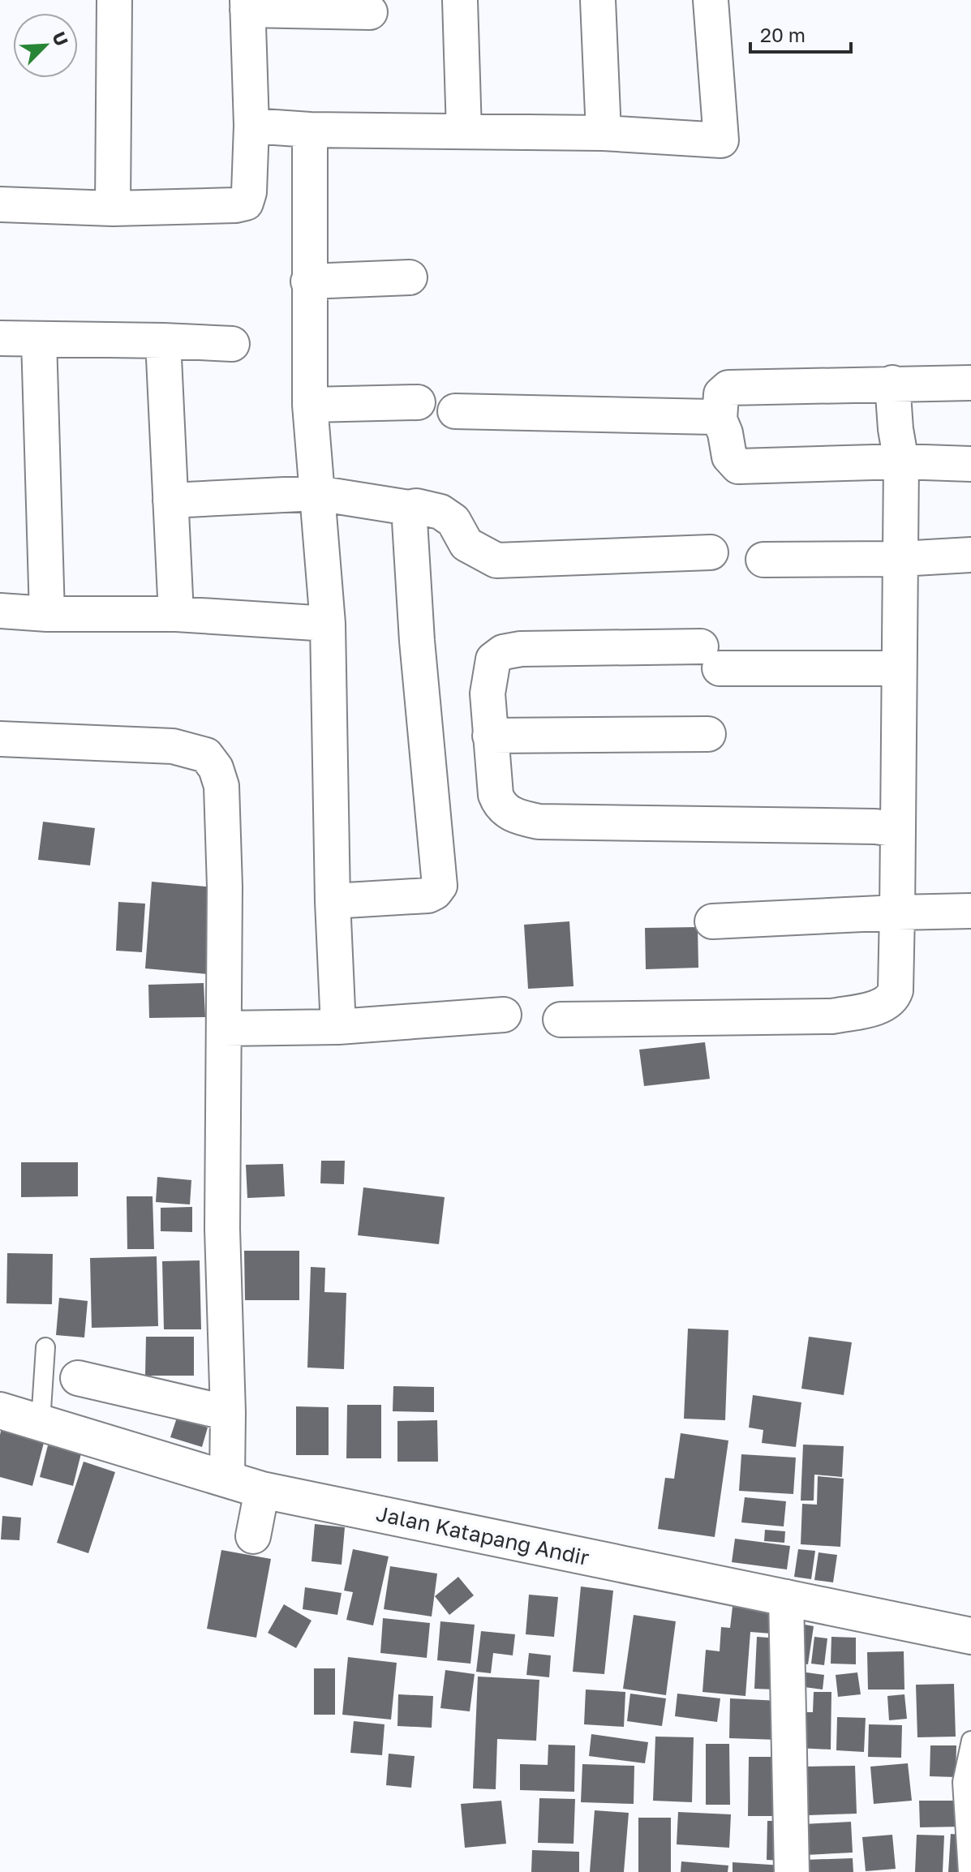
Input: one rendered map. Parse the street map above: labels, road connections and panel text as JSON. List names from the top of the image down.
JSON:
{
  "streets": {
    "street": ["Jalan Katapang Andir"]
  },
  "scale_bar": "20 m",
  "north": "top right"
}
